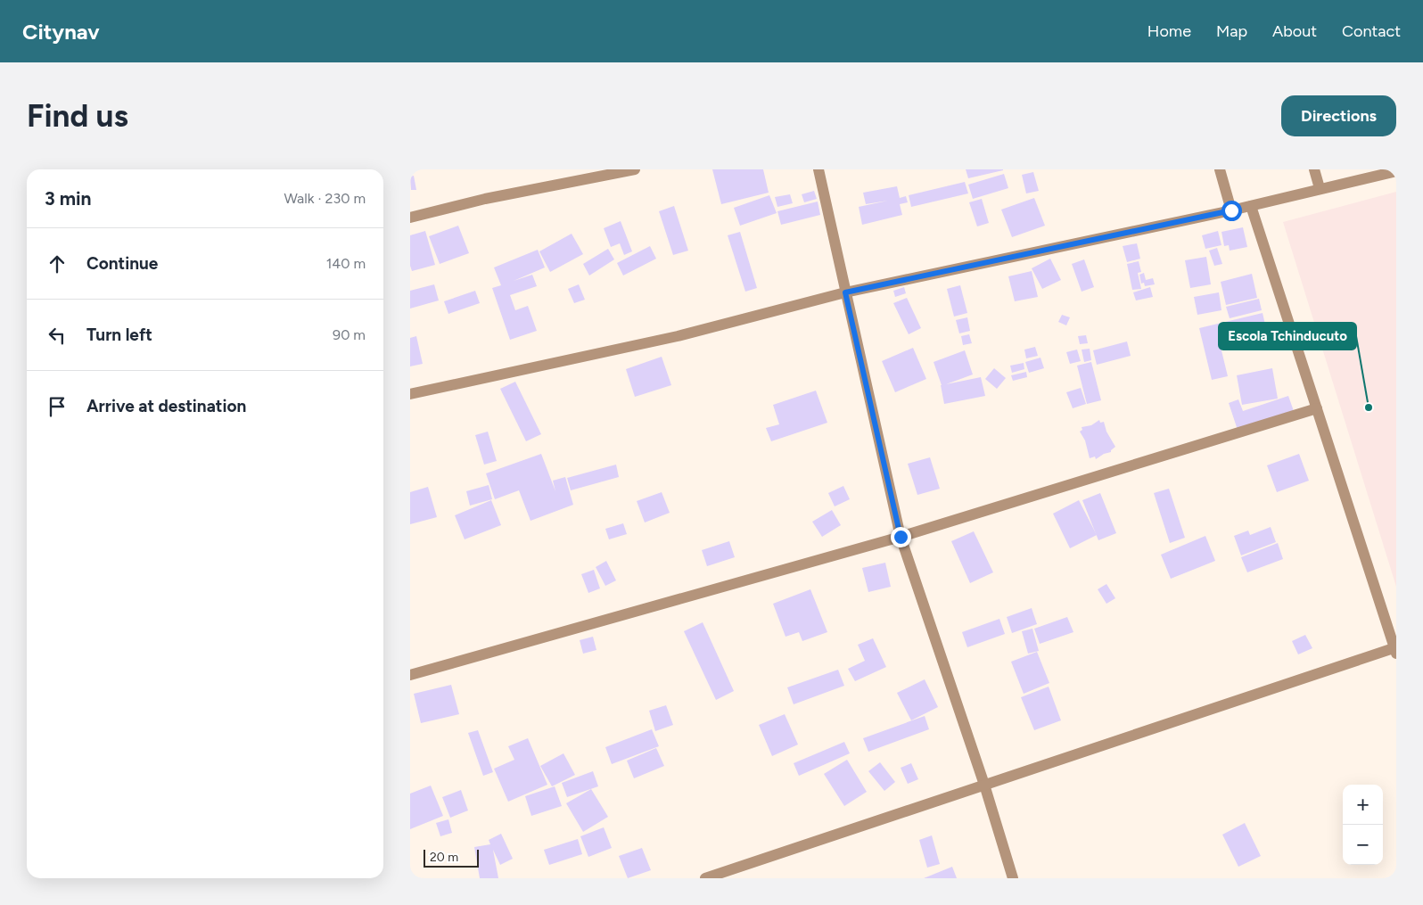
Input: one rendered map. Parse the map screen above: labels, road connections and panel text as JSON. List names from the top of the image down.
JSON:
{
  "places": ["Escola Tchinducuto"],
  "scale_bar": "20 m",
  "page": {
    "header": "Citynav",
    "nav": [
      "Home",
      "Map",
      "About",
      "Contact"
    ],
    "buttons": "Directions",
    "title": "Find us",
    "heading": ["3 min", "Walk · 230 m"],
    "list": [
      ["Continue", "140 m"],
      ["Turn left", "90 m"],
      "Arrive at destination"
    ],
    "map_buttons": ["+", "−"],
    "scale": "20 m"
  }
}
